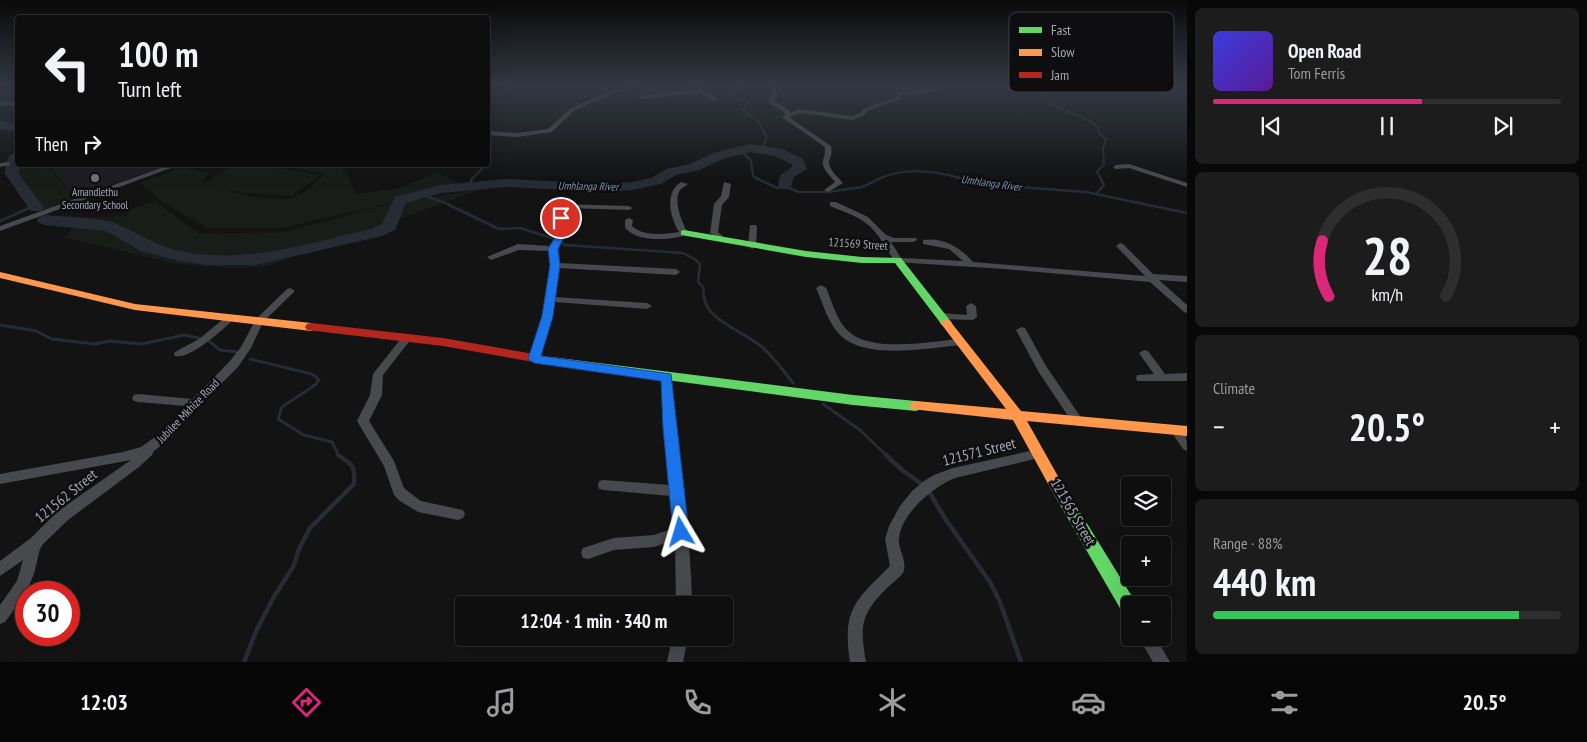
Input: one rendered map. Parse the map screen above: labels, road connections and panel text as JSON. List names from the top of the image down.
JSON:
{
  "streets": {
    "street": [
      "121569 Street",
      "Jubilee Mkhize Road",
      "121571 Street",
      "121562 Street",
      "121565 Street"
    ]
  },
  "crossings": [
    ["121569 Street", "121565 Street"],
    ["Jubilee Mkhize Road", "121562 Street"],
    ["121571 Street", "121565 Street"]
  ],
  "water": ["Umhlanga River"],
  "places": ["Amandlethu Secondary School"],
  "legend": ["Fast", "Slow", "Jam"],
  "page": {
    "turn": ["100 m", "Turn left"],
    "song": ["Open Road", "Tom Ferris"],
    "then": "Then",
    "tile": [
      "Climate",
      ["Range · 88%", "440 km"]
    ],
    "heat": ["−", "20.5°", "+"],
    "map_buttons": ["+", "−"],
    "limit": "30",
    "trip": "12:04 · 1 min · 340 m",
    "tabs": ["12:03", "20.5°"],
    "gauge": ["28", "km/h"]
  }
}
